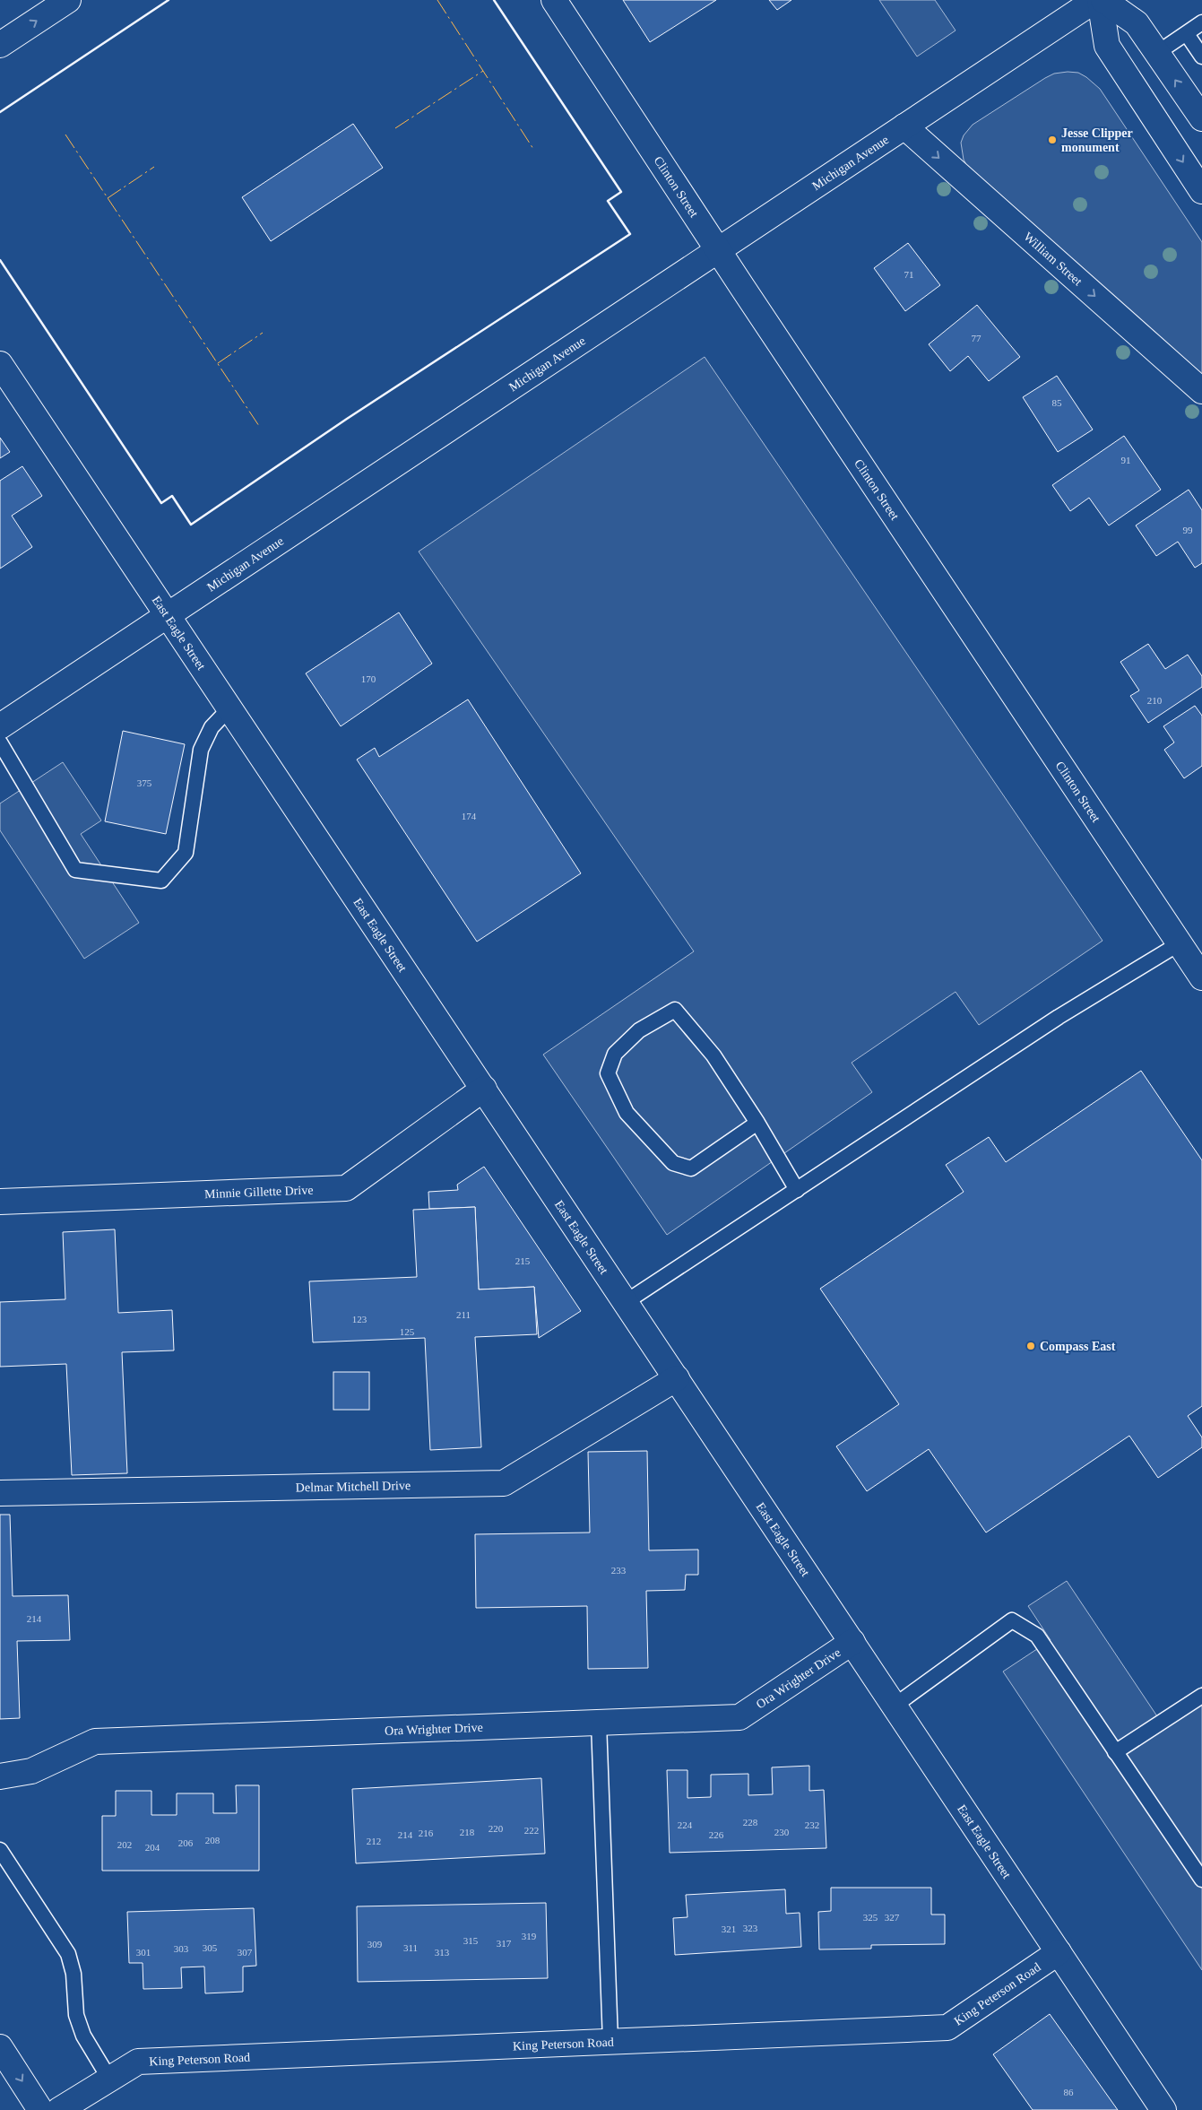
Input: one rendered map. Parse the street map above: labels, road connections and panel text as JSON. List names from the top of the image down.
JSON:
{
  "streets": {
    "main road": [
      "Michigan Avenue",
      "Clinton Street",
      "William Street",
      "East Eagle Street",
      "Minnie Gillette Drive",
      "Delmar Mitchell Drive",
      "Ora Wrighter Drive",
      "King Peterson Road"
    ]
  },
  "crossings": [
    ["Michigan Avenue", "Clinton Street"],
    ["Michigan Avenue", "William Street"],
    ["Michigan Avenue", "East Eagle Street"],
    ["East Eagle Street", "Minnie Gillette Drive"],
    ["East Eagle Street", "Delmar Mitchell Drive"],
    ["East Eagle Street", "Ora Wrighter Drive"],
    ["East Eagle Street", "King Peterson Road"]
  ],
  "places": ["Jesse Clipper monument", "Compass East"],
  "house_numbers": [
    "71",
    "77",
    "85",
    "91",
    "99",
    "170",
    "210",
    "375",
    "174",
    "215",
    "211",
    "123",
    "125",
    "233",
    "214",
    "228",
    "224",
    "232",
    "220",
    "222",
    "218",
    "230",
    "216",
    "214",
    "226",
    "208",
    "212",
    "206",
    "202",
    "204",
    "325",
    "327",
    "323",
    "321",
    "319",
    "315",
    "317",
    "309",
    "305",
    "311",
    "303",
    "301",
    "307",
    "313",
    "86"
  ]
}
